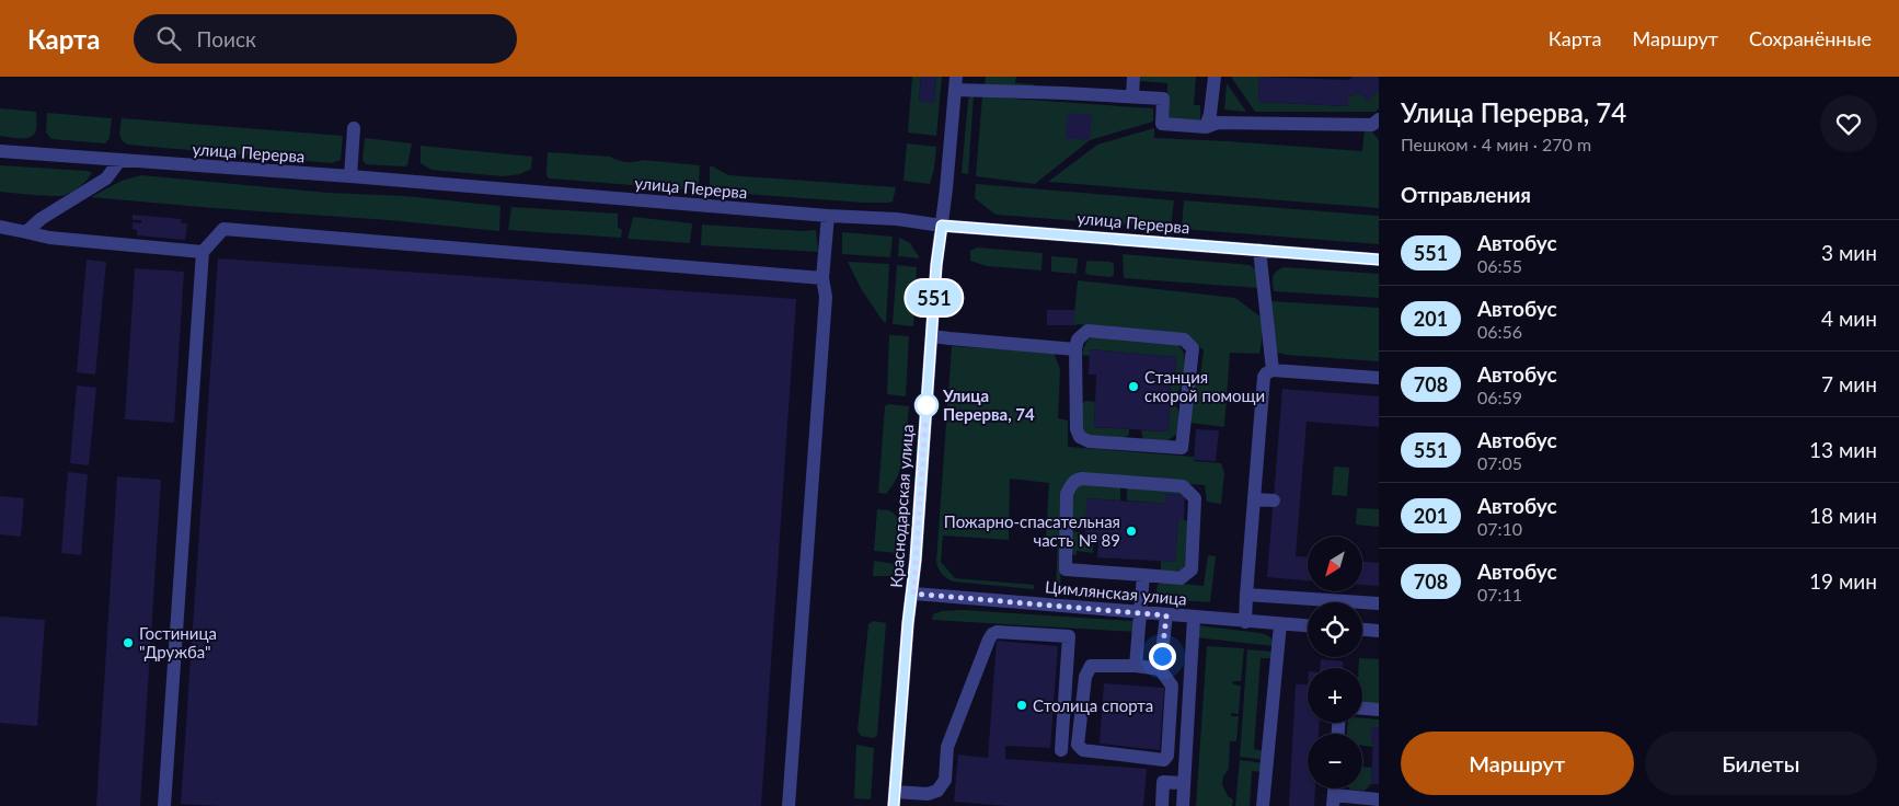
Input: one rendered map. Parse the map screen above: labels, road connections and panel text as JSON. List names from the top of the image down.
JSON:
{
  "streets": {
    "street": ["улица Перерва", "Краснодарская улица", "Цимлянская улица"]
  },
  "crossings": [
    ["улица Перерва", "Краснодарская улица"],
    ["Краснодарская улица", "Цимлянская улица"]
  ],
  "places": [
    "Станция скорой помощи",
    "Улица Перерва, 74",
    "Пожарно-спасательная часть № 89",
    "Гостиница \"Дружба\"",
    "Столица спорта"
  ],
  "lines": ["bus line 551"],
  "north": "bottom left",
  "page": {
    "header": "Карта",
    "search": "Поиск",
    "nav": ["Карта", "Маршрут", "Сохранённые"],
    "on_map": "551",
    "heading": [
      ["Улица Перерва, 74", "Пешком · 4 мин · 270 m"],
      "Отправления"
    ],
    "list": [
      {
        "mark": "551",
        "name": "Автобус",
        "note": "06:55",
        "value": "3 мин"
      },
      {
        "mark": "201",
        "name": "Автобус",
        "note": "06:56",
        "value": "4 мин"
      },
      {
        "mark": "708",
        "name": "Автобус",
        "note": "06:59",
        "value": "7 мин"
      },
      {
        "mark": "551",
        "name": "Автобус",
        "note": "07:05",
        "value": "13 мин"
      },
      {
        "mark": "201",
        "name": "Автобус",
        "note": "07:10",
        "value": "18 мин"
      },
      {
        "mark": "708",
        "name": "Автобус",
        "note": "07:11",
        "value": "19 мин"
      }
    ],
    "map_buttons": ["+", "−"],
    "buttons": ["Маршрут", "Билеты"]
  }
}
